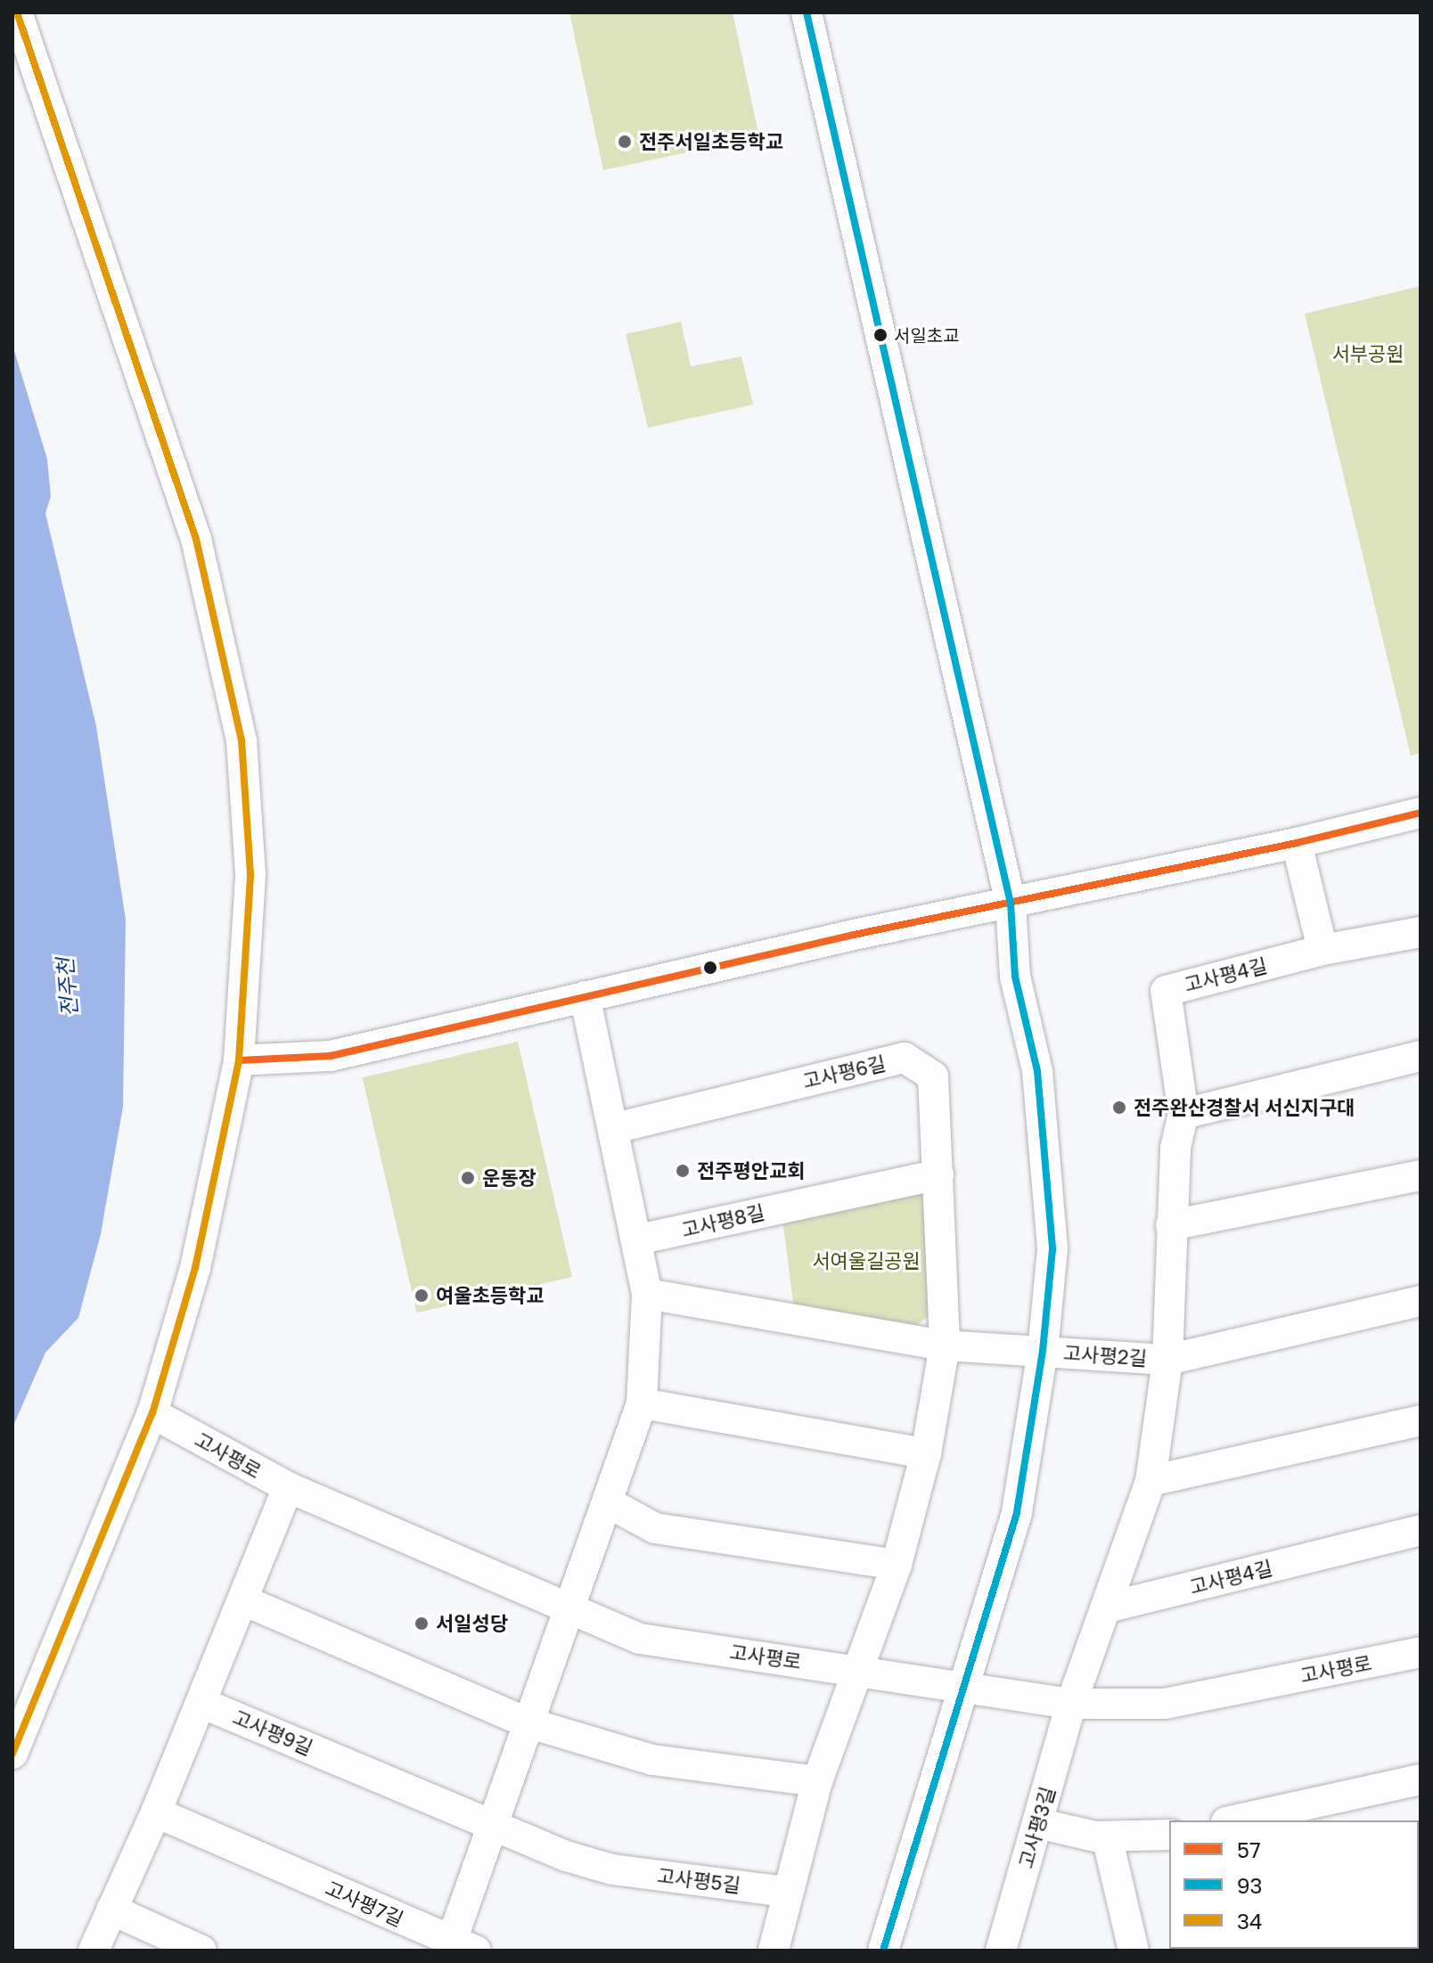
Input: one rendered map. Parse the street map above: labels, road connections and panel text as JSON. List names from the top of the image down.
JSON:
{
  "streets": {
    "street": [
      "고사평4길",
      "고사평6길",
      "고사평8길",
      "고사평2길",
      "고사평로",
      "고사평9길",
      "고사평3길",
      "고사평5길",
      "고사평7길"
    ]
  },
  "crossings": [
    ["고사평4길", "고사평2길"],
    ["고사평4길", "고사평로"],
    ["고사평4길", "고사평3길"],
    ["고사평6길", "고사평8길"],
    ["고사평6길", "고사평2길"],
    ["고사평6길", "고사평로"],
    ["고사평로", "고사평3길"],
    ["고사평로", "고사평7길"],
    ["고사평9길", "고사평5길"],
    ["고사평9길", "고사평7길"],
    ["고사평5길", "고사평7길"]
  ],
  "water": ["전주천"],
  "parks": ["서부공원", "서여울길공원"],
  "places": [
    "전주서일초등학교",
    "서일초교",
    "전주완산경찰서 서신지구대",
    "전주평안교회",
    "운동장",
    "여울초등학교",
    "서일성당"
  ],
  "lines": ["transit line 93", "transit line 34", "transit line 57"],
  "legend": ["57", "93", "34"]
}
